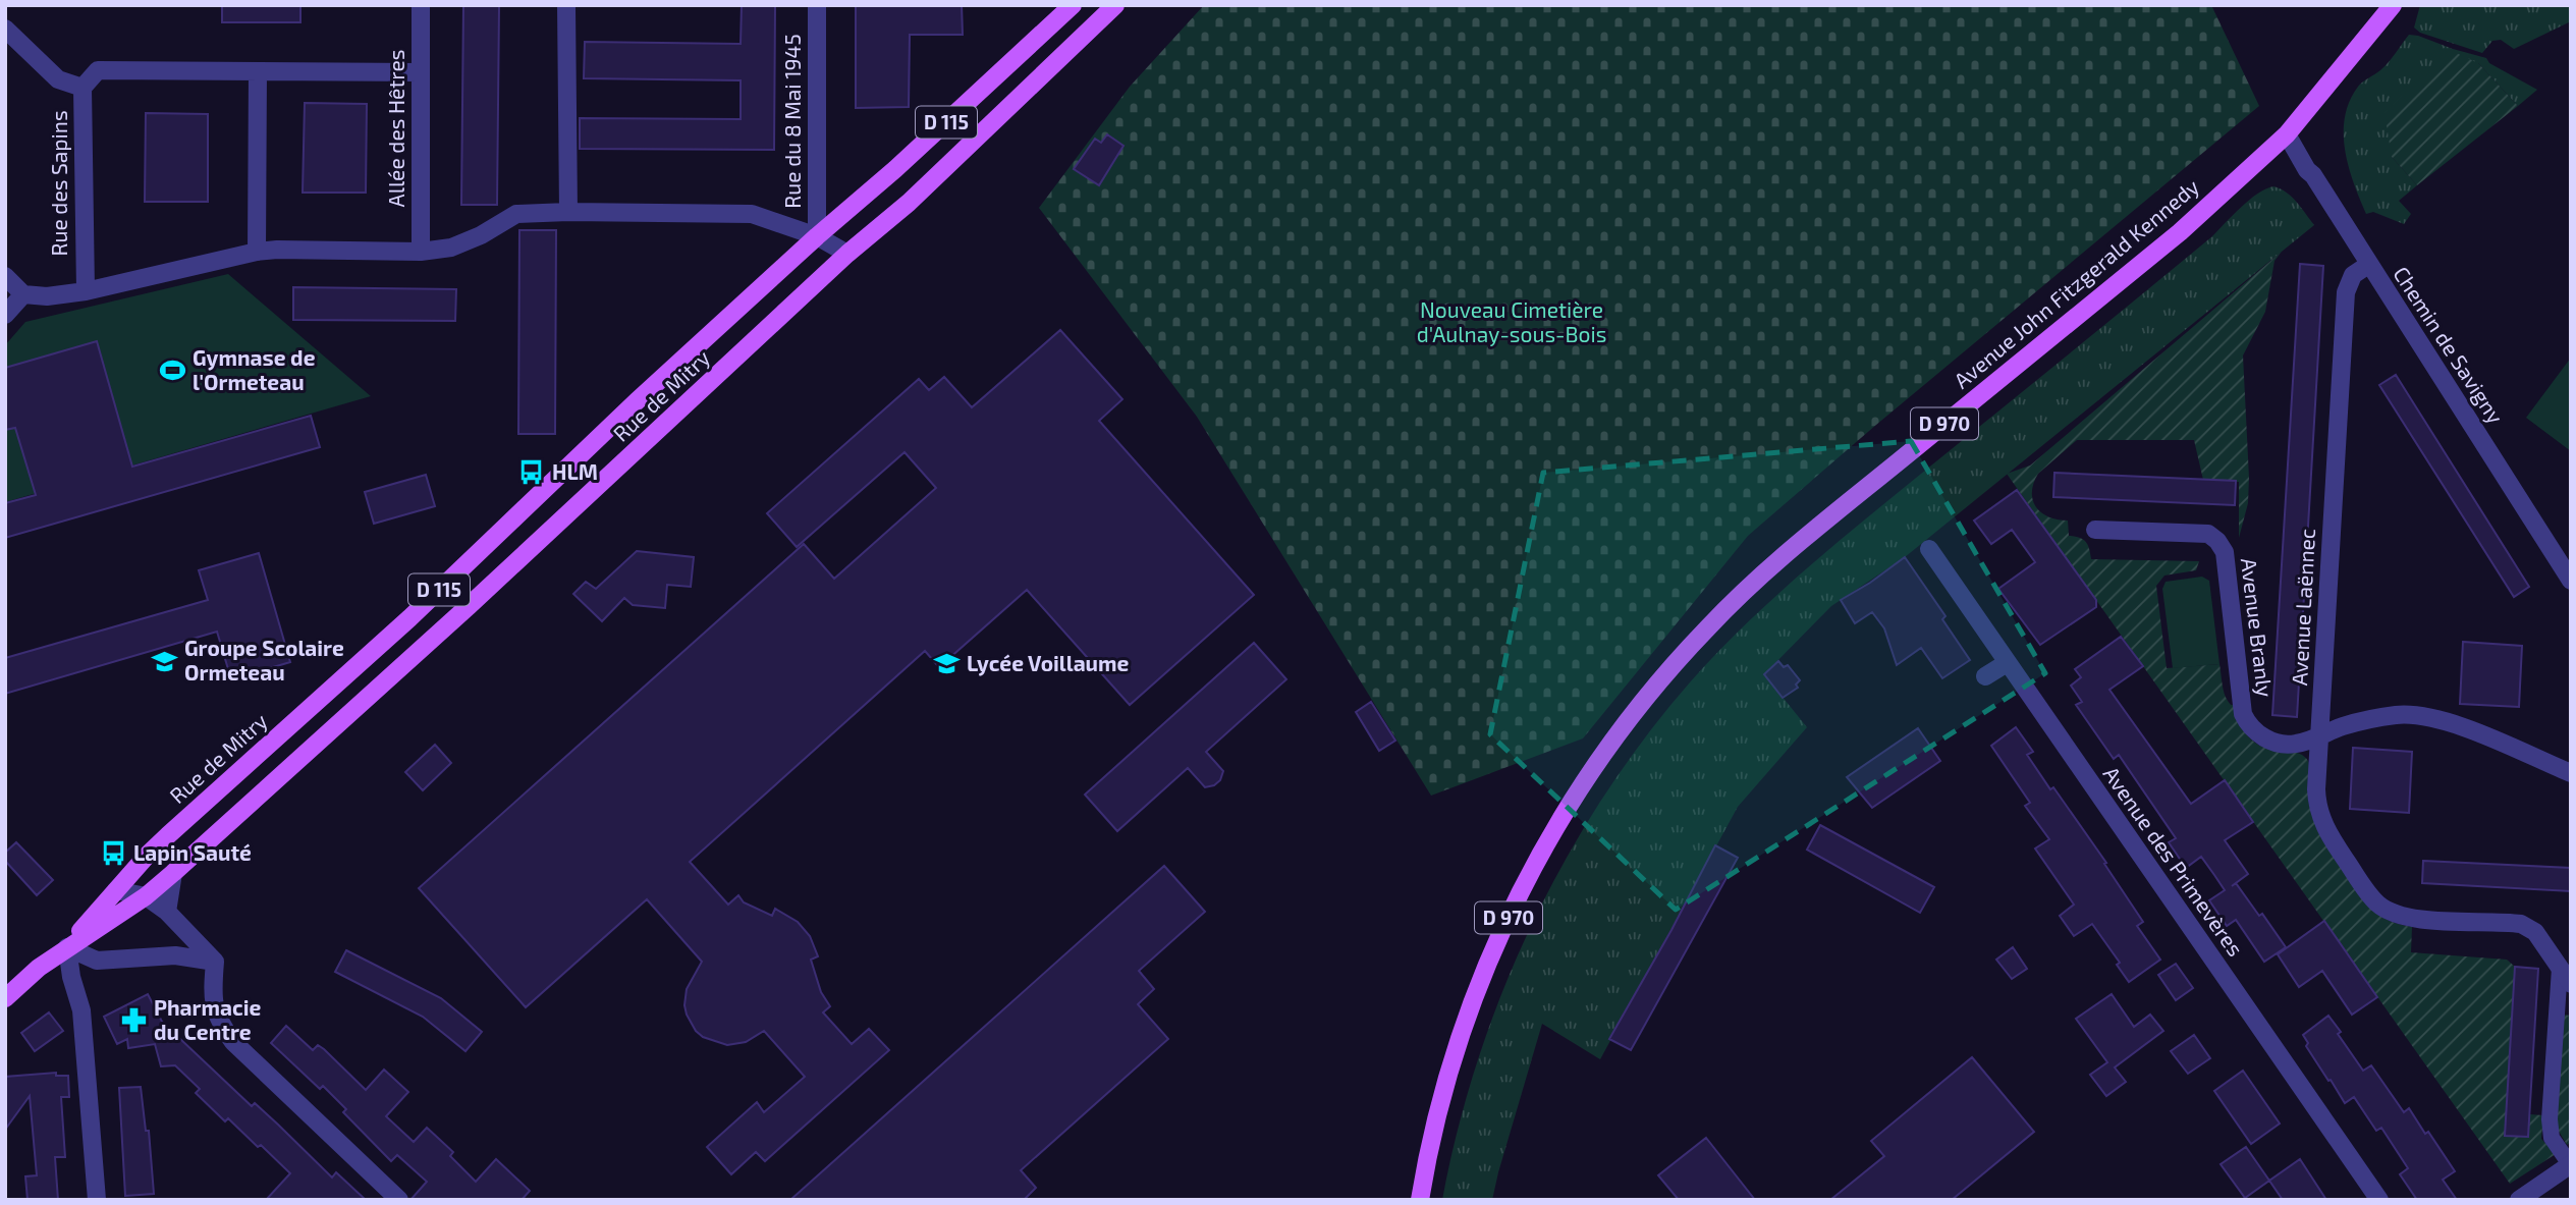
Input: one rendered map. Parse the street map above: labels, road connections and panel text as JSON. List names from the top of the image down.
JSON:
{
  "streets": {
    "main road": [
      "D 115",
      "Avenue John Fitzgerald Kennedy",
      "Rue de Mitry",
      "D 970"
    ],
    "street": [
      "Rue du 8 Mai 1945",
      "Allée des Hêtres",
      "Rue des Sapins",
      "Chemin de Savigny",
      "Avenue Laënnec",
      "Avenue Branly",
      "Avenue des Primevères"
    ]
  },
  "crossings": [
    ["Rue du 8 Mai 1945", "Rue de Mitry"],
    ["Avenue John Fitzgerald Kennedy", "Chemin de Savigny"],
    ["Chemin de Savigny", "Avenue Laënnec"],
    ["Avenue Laënnec", "Avenue Branly"]
  ],
  "parks": ["Nouveau Cimetière d'Aulnay-sous-Bois"],
  "places": {
    "sports": ["Gymnase de l'Ormeteau"],
    "bus stop": ["HLM", "Lapin Sauté"],
    "school or university": ["Groupe Scolaire Ormeteau", "Lycée Voillaume"],
    "pharmacy": ["Pharmacie du Centre"]
  }
}
